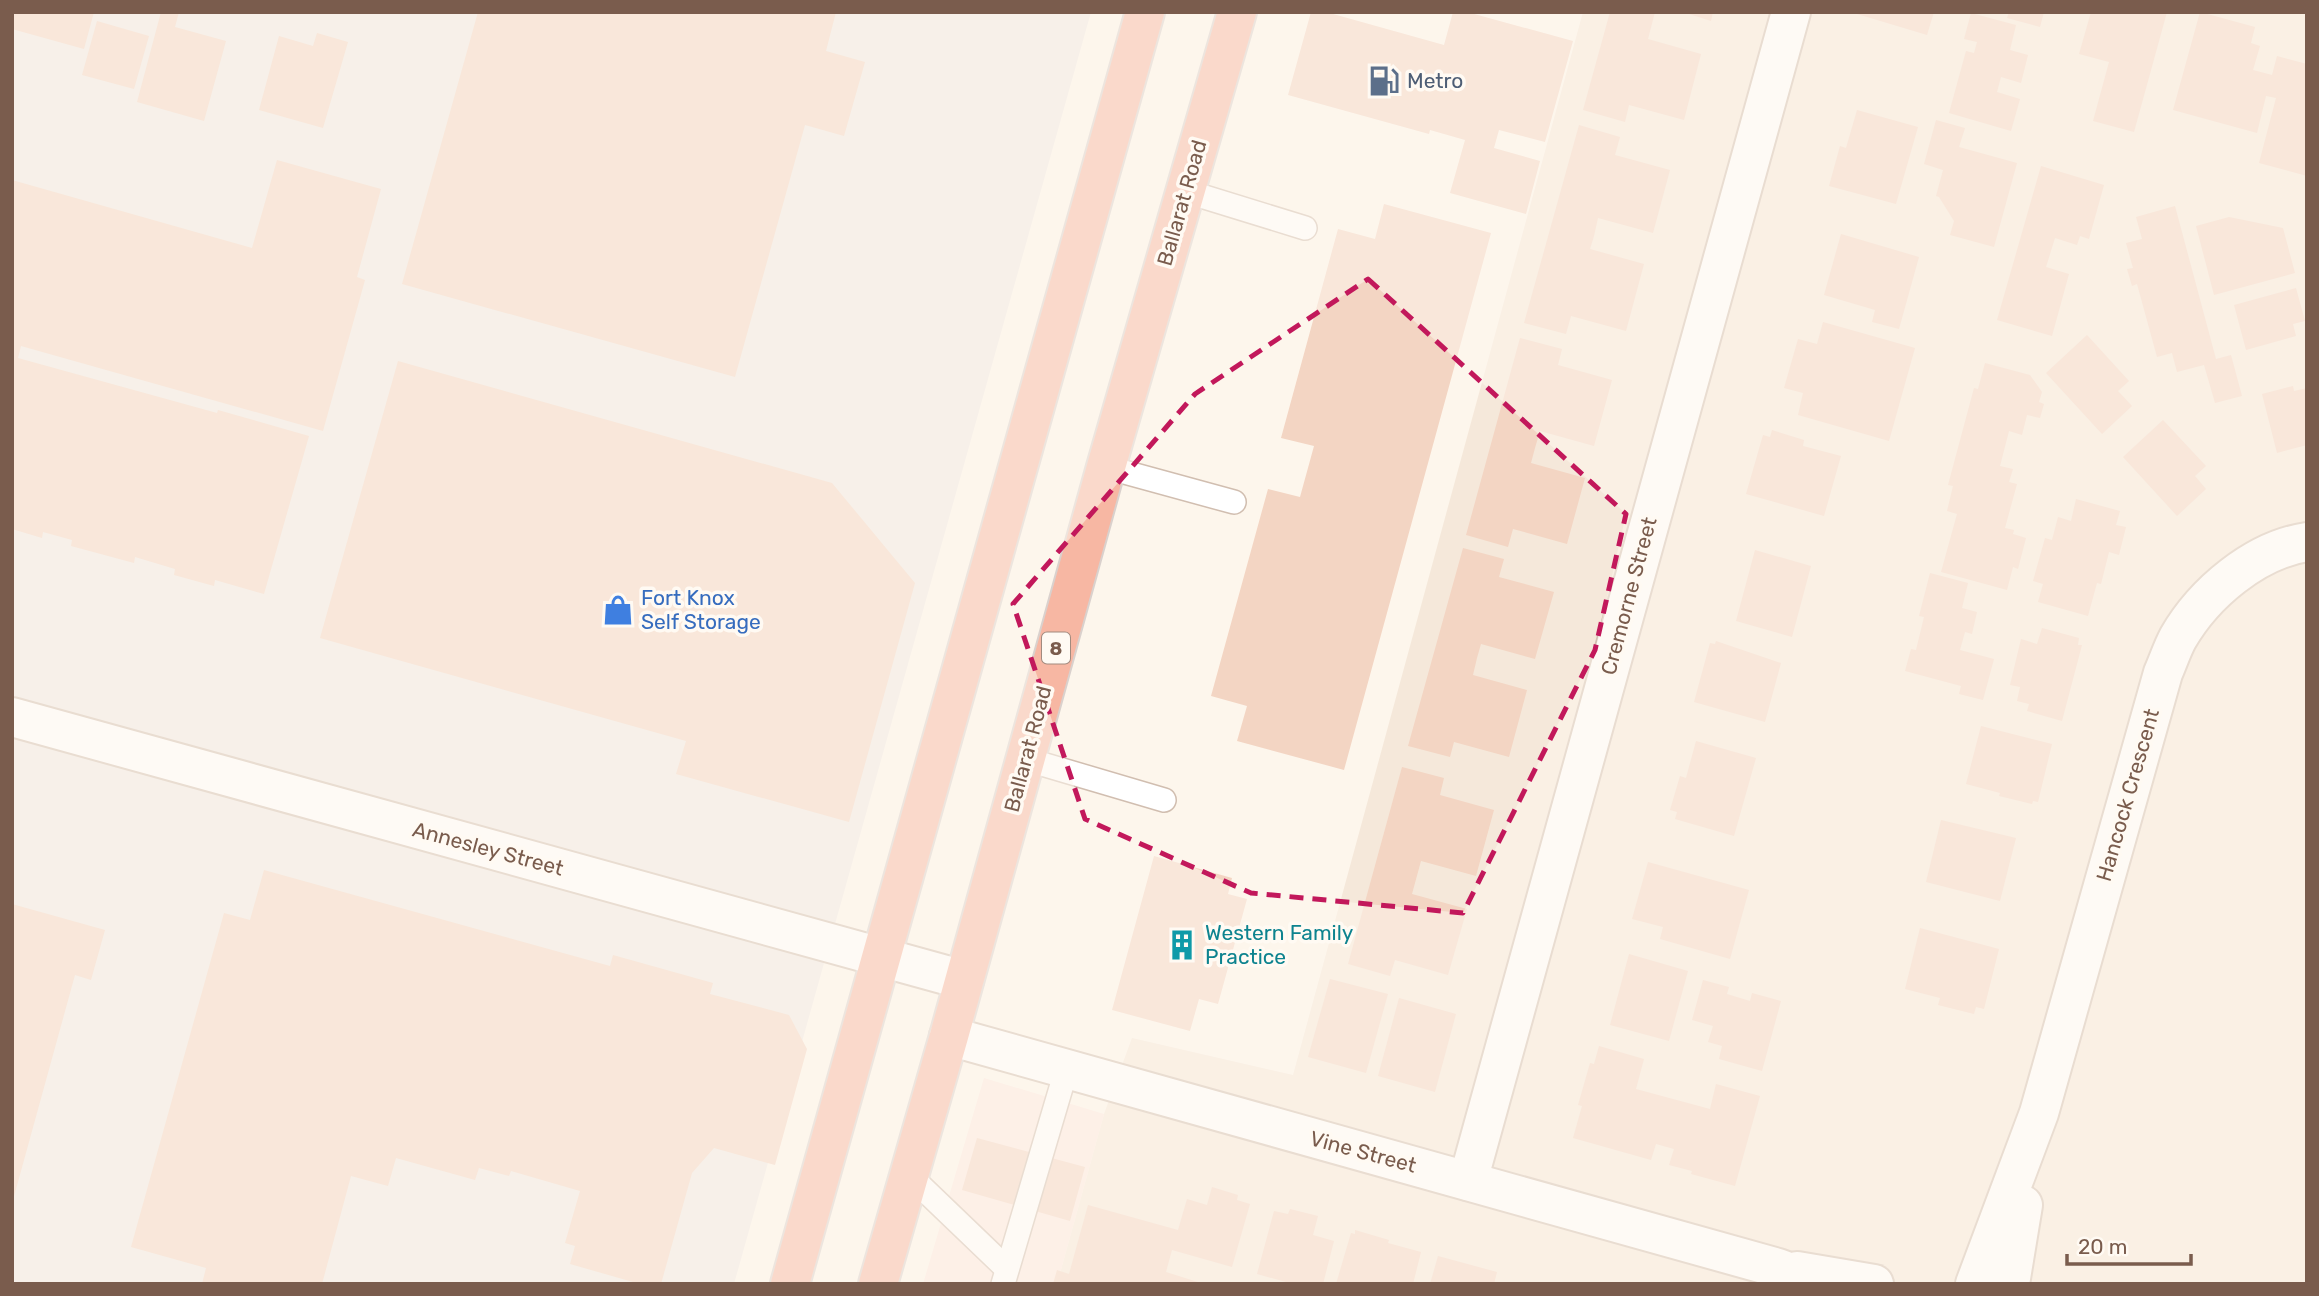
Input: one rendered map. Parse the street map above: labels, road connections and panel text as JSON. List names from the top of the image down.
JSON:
{
  "streets": {
    "highway": ["Ballarat Road", "8"],
    "street": [
      "Cremorne Street",
      "Hancock Crescent",
      "Annesley Street",
      "Vine Street"
    ]
  },
  "crossings": [
    ["Ballarat Road", "Annesley Street"],
    ["Ballarat Road", "Vine Street"],
    ["Cremorne Street", "Vine Street"]
  ],
  "places": {
    "fuel station": ["Metro"],
    "shop": ["Fort Knox Self Storage"],
    "building": ["Western Family Practice"]
  },
  "scale_bar": "20 m"
}
